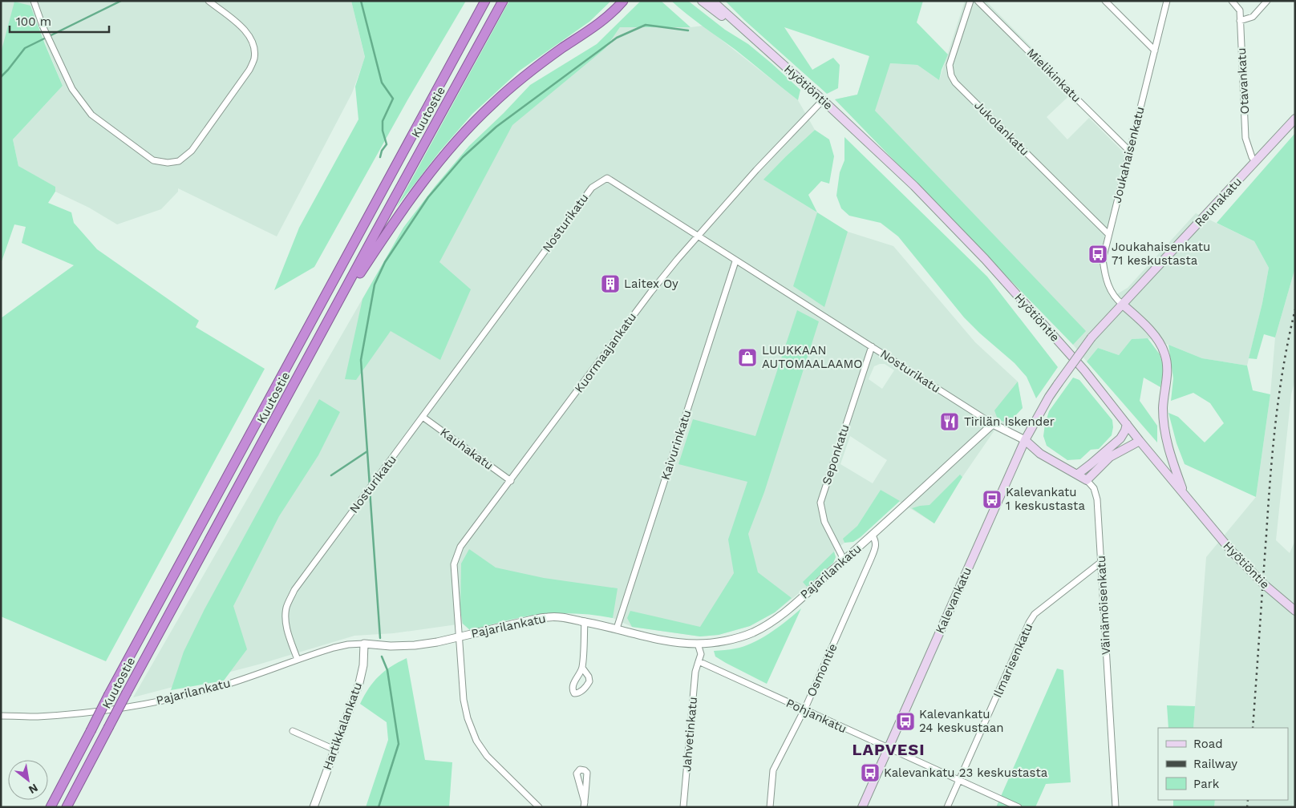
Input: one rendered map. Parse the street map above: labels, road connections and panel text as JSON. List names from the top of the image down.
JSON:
{
  "streets": {
    "highway": ["Kuutostie"],
    "main road": [
      "Hyötiöntie",
      "Reunakatu",
      "Kalevankatu",
      "Väinämöisenkatu"
    ],
    "street": [
      "Mielikinkatu",
      "Otavankatu",
      "Jukolankatu",
      "Joukahaisenkatu",
      "Nosturikatu",
      "Kuormaajankatu",
      "Kaivurinkatu",
      "Kauhakatu",
      "Seponkatu",
      "Pajarilankatu",
      "Ilmarisenkatu",
      "Osmontie",
      "Pohjankatu",
      "Hartikkalankatu",
      "Jahvetinkatu"
    ]
  },
  "crossings": [
    ["Mielikinkatu", "Joukahaisenkatu"],
    ["Otavankatu", "Reunakatu"],
    ["Hyötiöntie", "Kuormaajankatu"],
    ["Jukolankatu", "Joukahaisenkatu"],
    ["Joukahaisenkatu", "Reunakatu"],
    ["Reunakatu", "Kalevankatu"],
    ["Nosturikatu", "Kuormaajankatu"],
    ["Nosturikatu", "Kaivurinkatu"],
    ["Nosturikatu", "Kauhakatu"],
    ["Nosturikatu", "Seponkatu"],
    ["Nosturikatu", "Pajarilankatu"],
    ["Nosturikatu", "Kalevankatu"],
    ["Nosturikatu", "Väinämöisenkatu"],
    ["Kuormaajankatu", "Kauhakatu"],
    ["Kuormaajankatu", "Pajarilankatu"],
    ["Kaivurinkatu", "Pajarilankatu"],
    ["Seponkatu", "Pajarilankatu"],
    ["Pajarilankatu", "Osmontie"],
    ["Pajarilankatu", "Hartikkalankatu"],
    ["Kalevankatu", "Väinämöisenkatu"],
    ["Kalevankatu", "Pohjankatu"],
    ["Väinämöisenkatu", "Ilmarisenkatu"],
    ["Ilmarisenkatu", "Pohjankatu"],
    ["Osmontie", "Pohjankatu"],
    ["Pohjankatu", "Jahvetinkatu"]
  ],
  "districts": ["LAPVESI"],
  "places": {
    "bus stop": [
      "Joukahaisenkatu 71 keskustasta",
      "Kalevankatu 1 keskustasta",
      "Kalevankatu 24 keskustaan",
      "Kalevankatu 23 keskustasta"
    ],
    "building": ["Laitex Oy"],
    "shop": ["LUUKKAAN AUTOMAALAAMO"],
    "restaurant": ["Tirilän Iskender"]
  },
  "legend": ["Road", "Railway", "Park"],
  "scale_bar": "100 m",
  "north": "bottom right"
}
